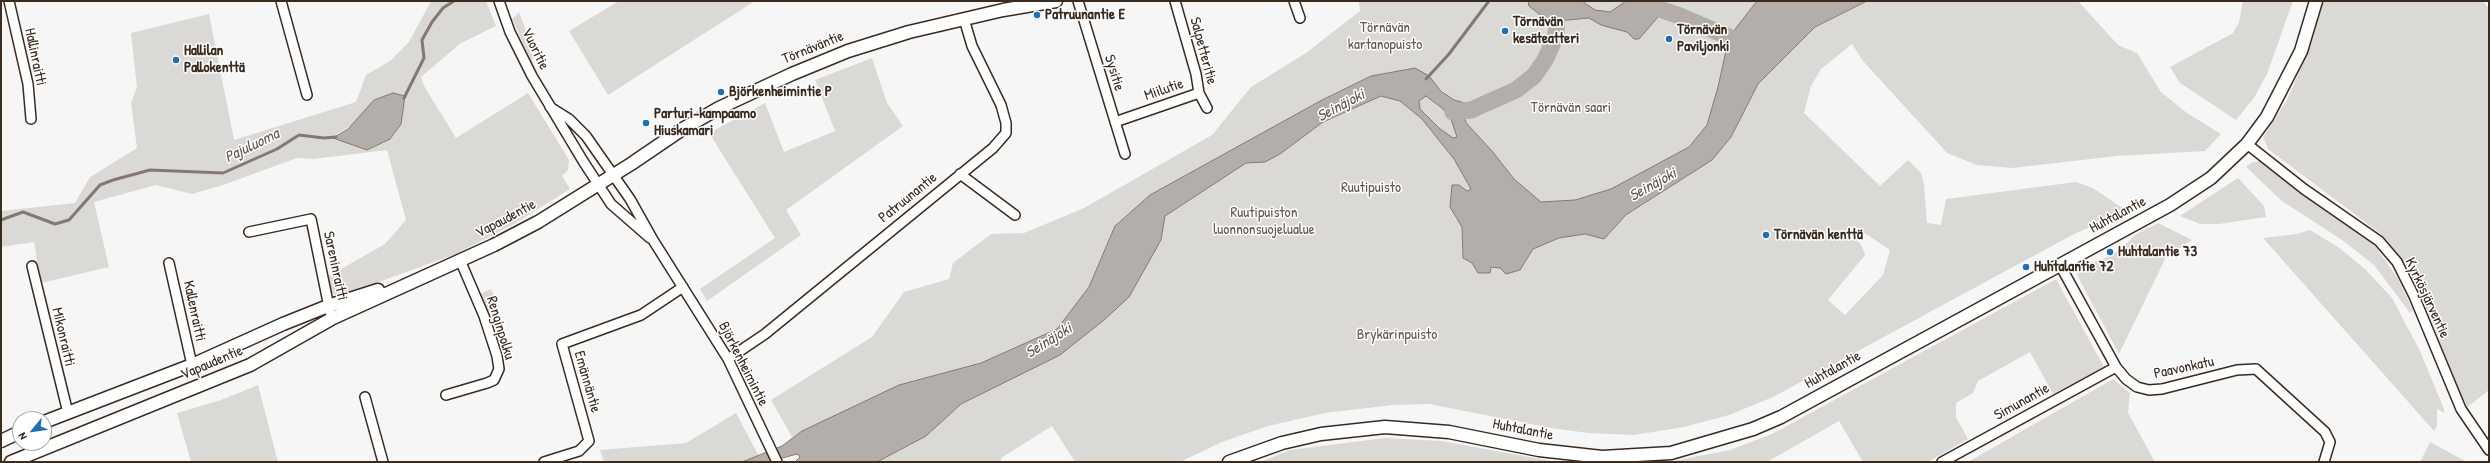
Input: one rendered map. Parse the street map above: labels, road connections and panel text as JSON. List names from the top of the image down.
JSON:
{
  "streets": {
    "main road": ["Törnäväntie", "Huhtalantie", "Vapaudentie"],
    "street": [
      "Vuoritie",
      "Salpetteritie",
      "Hallinraitti",
      "Sysitie",
      "Miilutie",
      "Patruunantie",
      "Sareninraitti",
      "Kyrkösjärventie",
      "Kallenraitti",
      "Renginpolku",
      "Mikonraitti",
      "Björkenheimintie",
      "Paavonkatu",
      "Emännäntie",
      "Simunantie"
    ]
  },
  "crossings": [
    ["Törnäväntie", "Vuoritie"],
    ["Törnäväntie", "Patruunantie"],
    ["Törnäväntie", "Vapaudentie"],
    ["Törnäväntie", "Björkenheimintie"],
    ["Vuoritie", "Vapaudentie"],
    ["Vuoritie", "Björkenheimintie"],
    ["Salpetteritie", "Miilutie"],
    ["Sysitie", "Miilutie"],
    ["Patruunantie", "Björkenheimintie"],
    ["Huhtalantie", "Kyrkösjärventie"],
    ["Huhtalantie", "Paavonkatu"],
    ["Vapaudentie", "Sareninraitti"],
    ["Vapaudentie", "Kallenraitti"],
    ["Vapaudentie", "Renginpolku"],
    ["Vapaudentie", "Mikonraitti"],
    ["Vapaudentie", "Björkenheimintie"],
    ["Björkenheimintie", "Emännäntie"],
    ["Paavonkatu", "Simunantie"]
  ],
  "water": ["Seinäjoki", "Pajuluoma"],
  "parks": [
    "Törnävän kartanopuisto",
    "Törnävän saari",
    "Ruutipuisto",
    "Ruutipuiston luonnonsuojelualue",
    "Brykärinpuisto"
  ],
  "places": [
    "Patruunantie E",
    "Törnävän kesäteatteri",
    "Törnävän Paviljonki",
    "Hallilan Pallokenttä",
    "Björkenheimintie P",
    "Parturi-kampaamo Hiuskamari",
    "Törnävän kenttä",
    "Huhtalantie 73",
    "Huhtalantie 72"
  ],
  "north": "bottom left"
}
